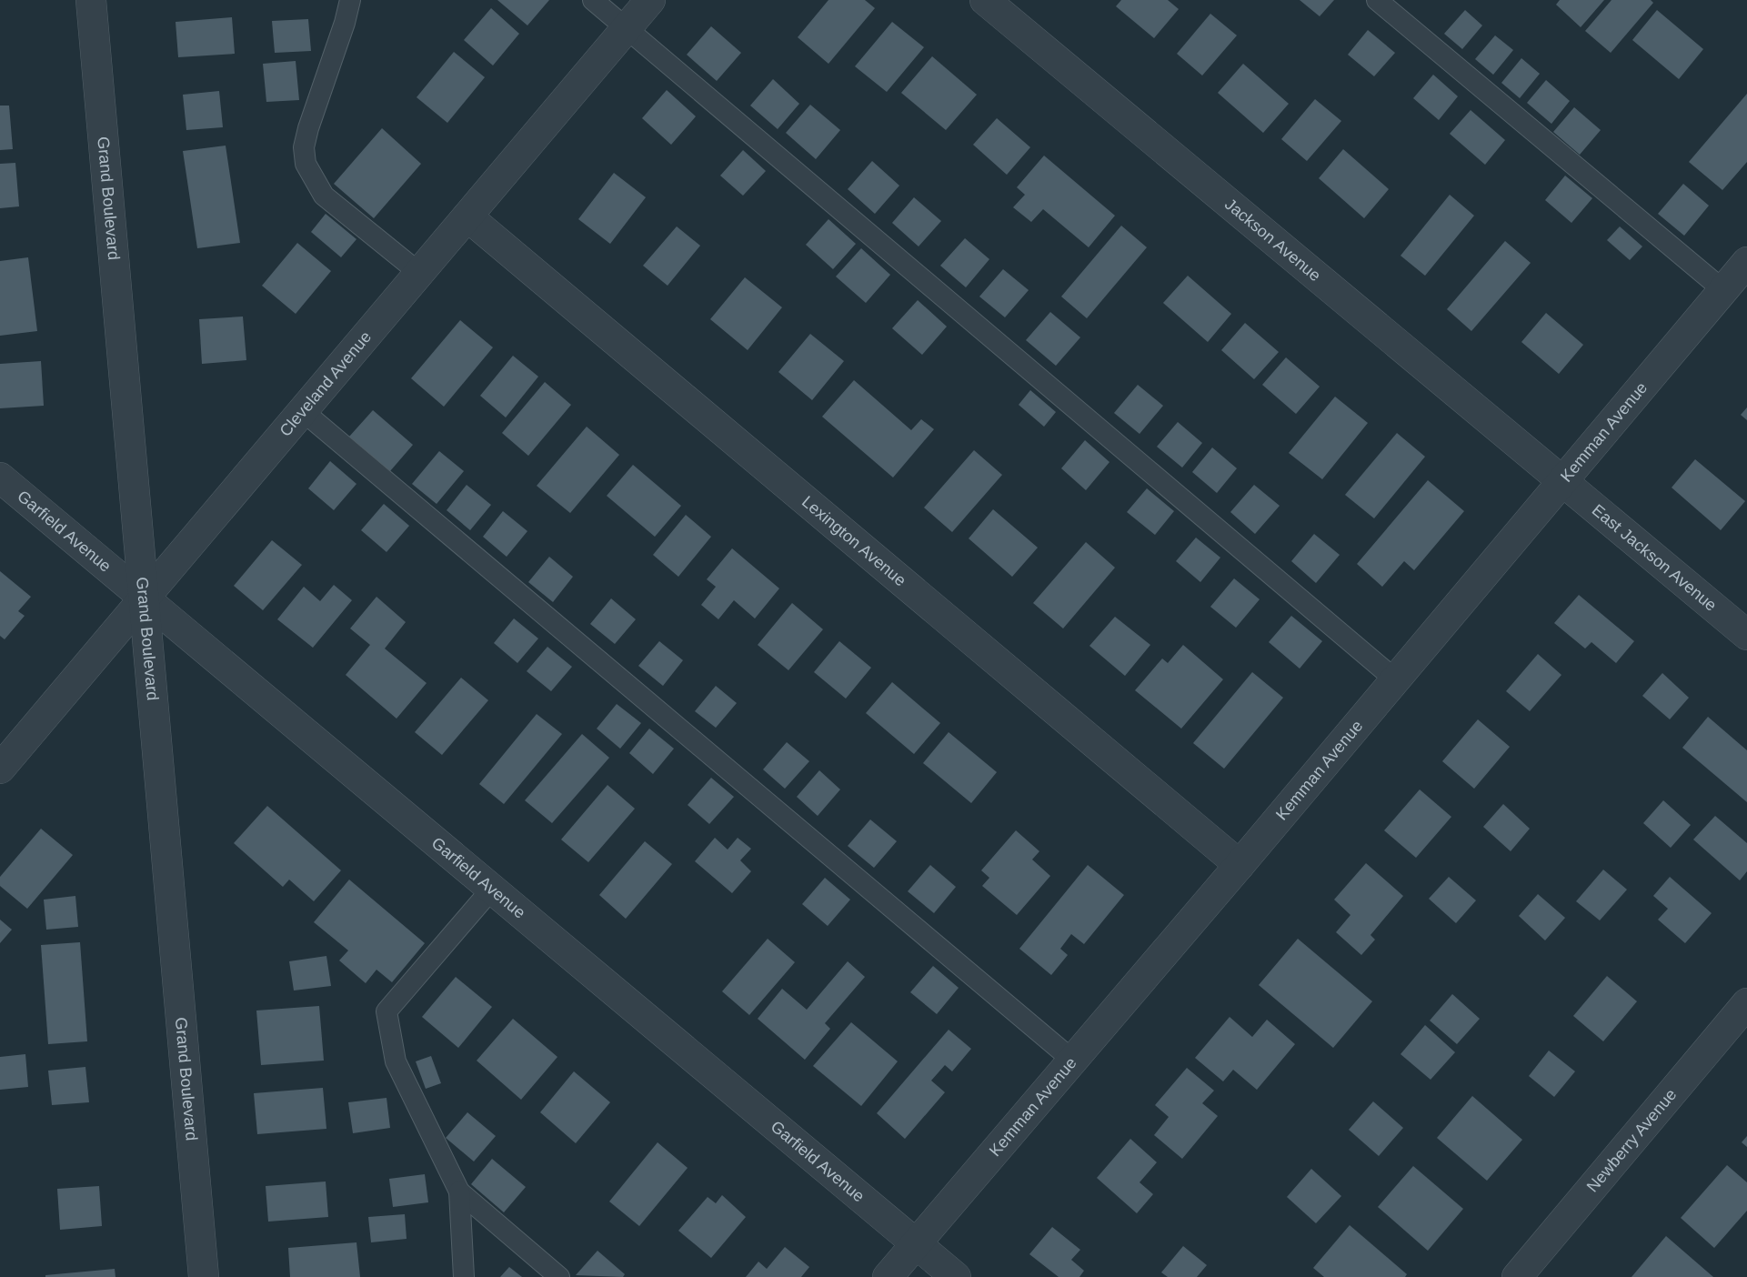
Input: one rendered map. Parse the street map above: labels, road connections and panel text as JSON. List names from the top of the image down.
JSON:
{
  "streets": {
    "street": [
      "Grand Boulevard",
      "Jackson Avenue",
      "Cleveland Avenue",
      "Kemman Avenue",
      "Garfield Avenue",
      "Lexington Avenue",
      "East Jackson Avenue",
      "Newberry Avenue"
    ]
  },
  "crossings": [
    ["Grand Boulevard", "Cleveland Avenue"],
    ["Grand Boulevard", "Garfield Avenue"],
    ["Jackson Avenue", "Kemman Avenue"],
    ["Jackson Avenue", "East Jackson Avenue"],
    ["Cleveland Avenue", "Garfield Avenue"],
    ["Cleveland Avenue", "Lexington Avenue"],
    ["Kemman Avenue", "Garfield Avenue"],
    ["Kemman Avenue", "Lexington Avenue"],
    ["Kemman Avenue", "East Jackson Avenue"]
  ]
}
